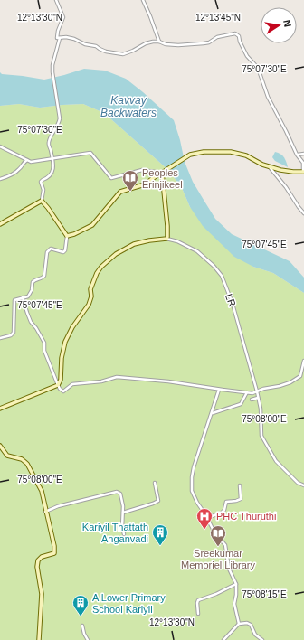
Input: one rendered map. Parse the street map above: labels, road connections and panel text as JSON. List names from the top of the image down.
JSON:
{
  "streets": {
    "street": ["LR"]
  },
  "water": ["Kavvay Backwaters"],
  "places": {
    "library": ["Peoples Erinjikeel", "Sreekumar Memoriel Library"],
    "hospital": ["PHC Thuruthi"],
    "building": ["Kariyil Thattath Anganvadi", "A Lower Primary School Kariyil"]
  },
  "north": "right",
  "coordinates": [
    "12°13'30\"N",
    "12°13'45\"N",
    "75°07'30\"E",
    "75°07'45\"E",
    "75°08'00\"E",
    "75°08'15\"E"
  ]
}
